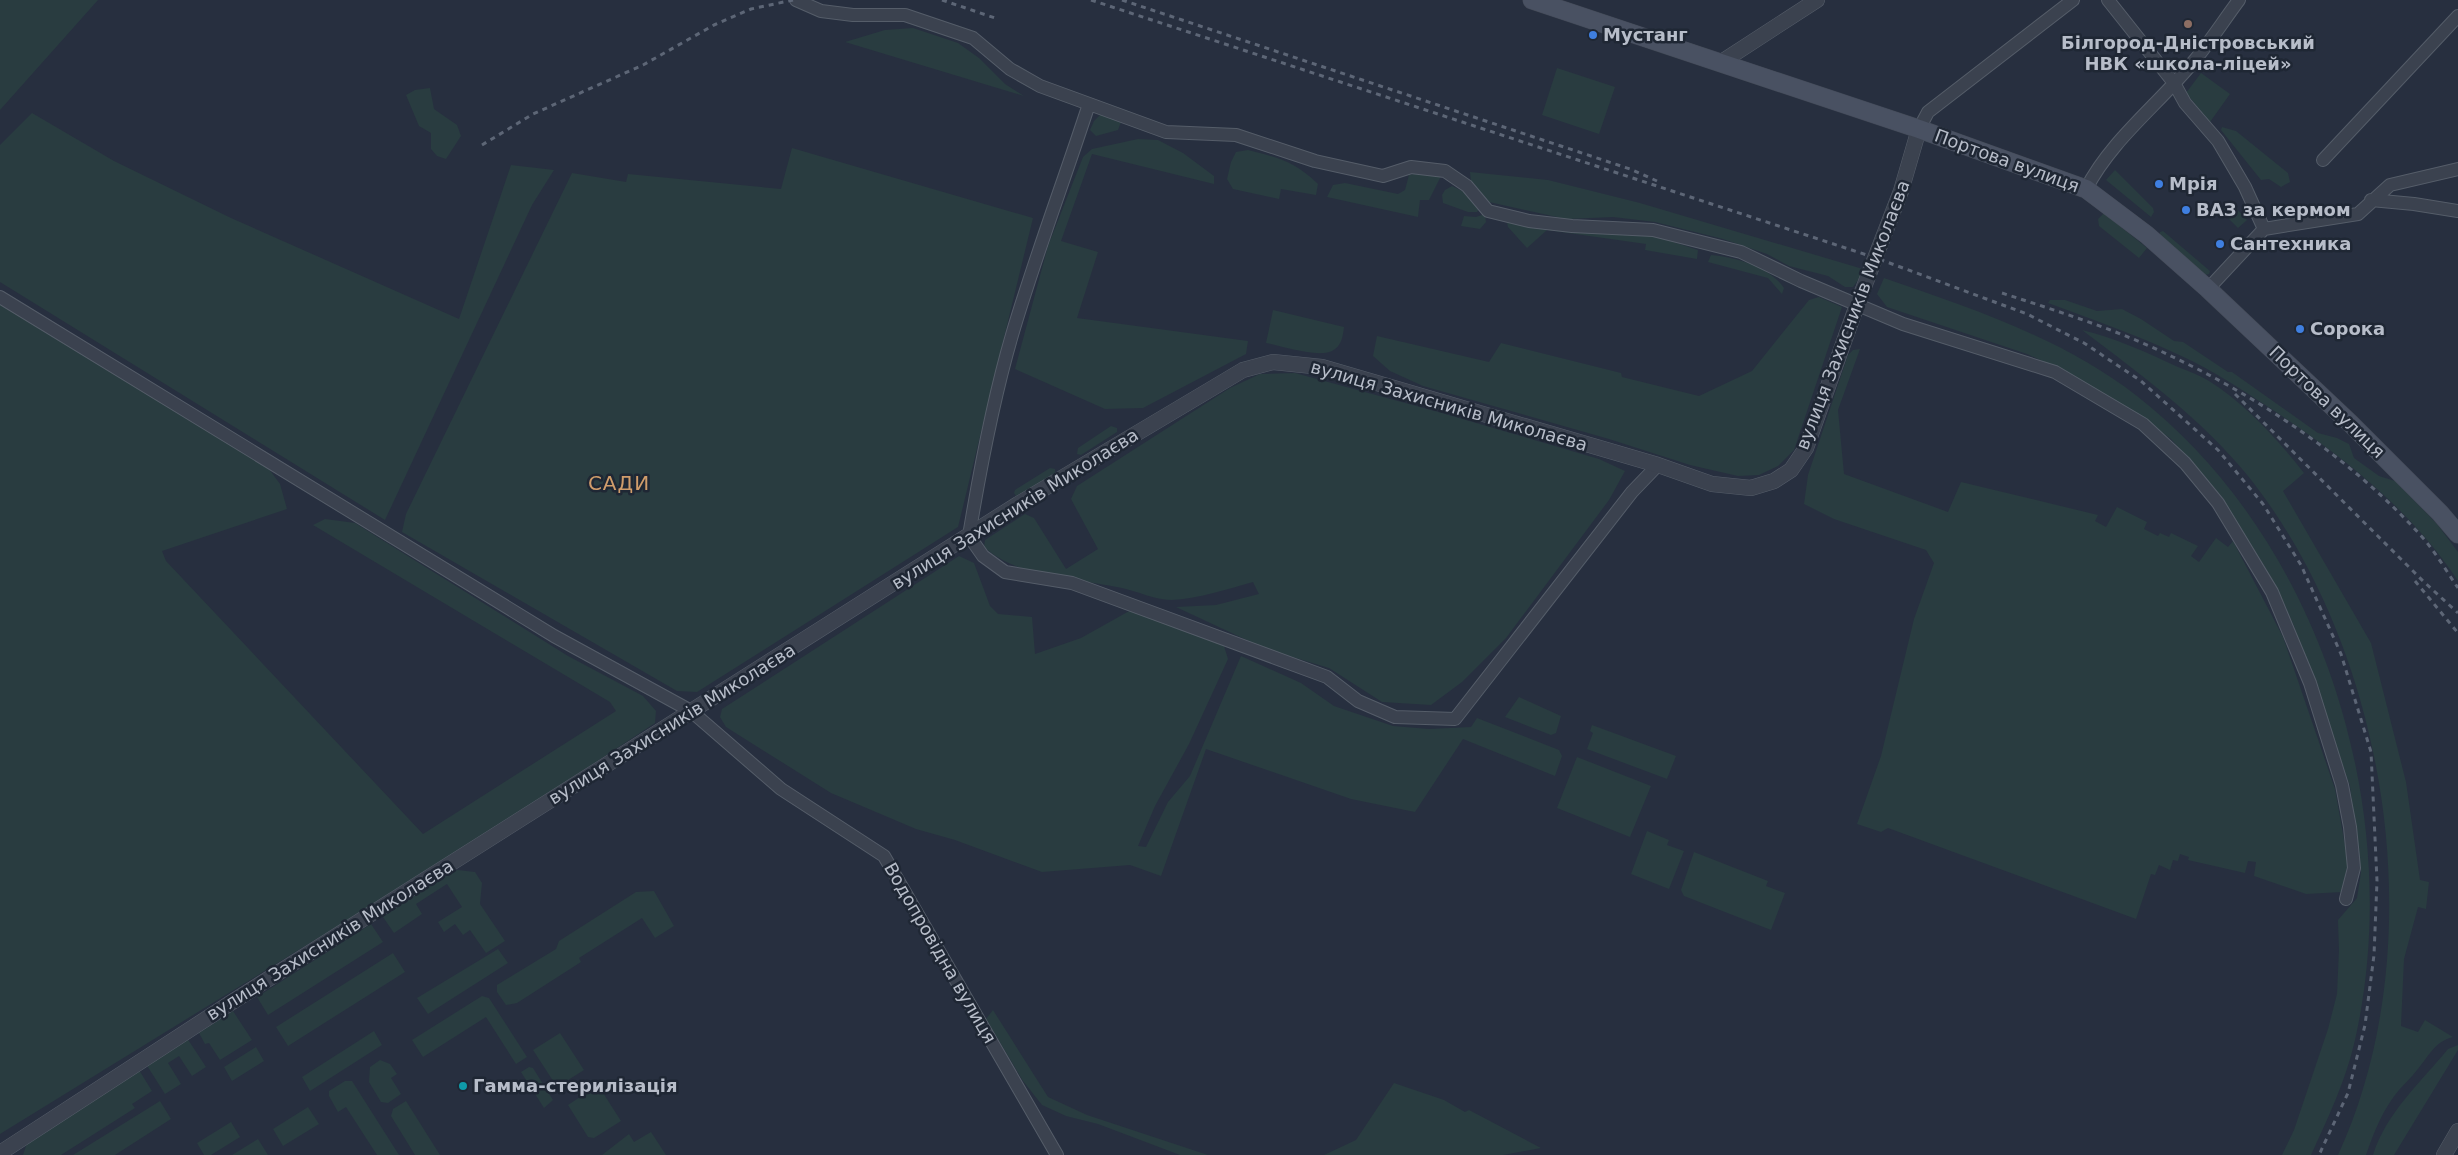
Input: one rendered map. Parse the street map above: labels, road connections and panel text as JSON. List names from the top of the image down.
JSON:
{
  "streets": {
    "main road": ["Портова вулиця"],
    "street": ["вулиця Захисників Миколаєва", "Водопровідна вулиця"]
  },
  "crossings": [
    ["Портова вулиця", "вулиця Захисників Миколаєва"],
    ["вулиця Захисників Миколаєва", "Водопровідна вулиця"]
  ],
  "districts": ["САДИ"],
  "places": [
    "Білгород-Дністровський НВК «школа-ліцей»",
    "Мустанг",
    "Мрія",
    "ВАЗ за кермом",
    "Сантехника",
    "Сорока",
    "Гамма-стерилізація"
  ]
}
